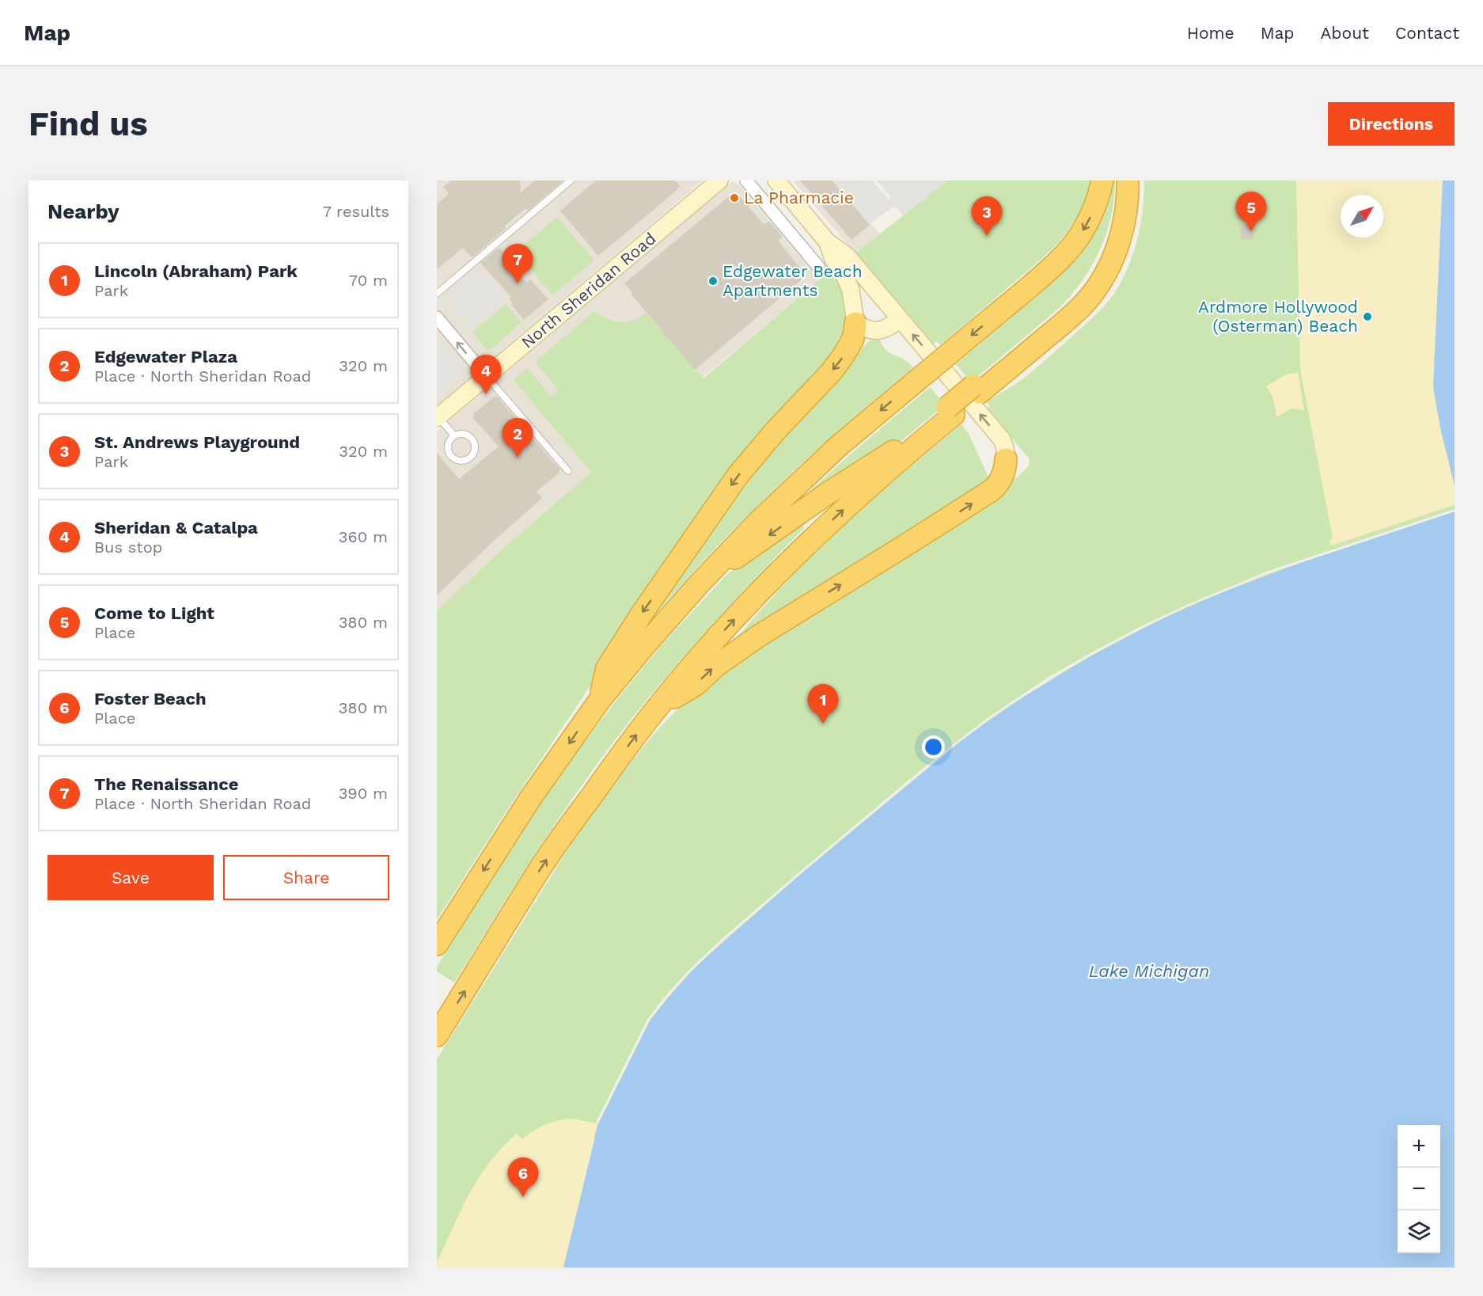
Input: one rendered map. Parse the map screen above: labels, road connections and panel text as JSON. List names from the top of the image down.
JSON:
{
  "streets": {
    "main road": ["North Sheridan Road"]
  },
  "water": ["Lake Michigan"],
  "places": ["La Pharmacie", "Edgewater Beach Apartments", "Ardmore Hollywood (Osterman) Beach"],
  "north": "top right",
  "page": {
    "header": "Map",
    "nav": [
      "Home",
      "Map",
      "About",
      "Contact"
    ],
    "buttons": [
      "Directions",
      ["Save", "Share"]
    ],
    "title": "Find us",
    "heading": ["Nearby", "7 results"],
    "pins": [
      "5",
      "3",
      "7",
      "4",
      "2",
      "1",
      "6"
    ],
    "list": [
      {
        "mark": "1",
        "name": "Lincoln (Abraham) Park",
        "note": "Park",
        "value": "70 m"
      },
      {
        "mark": "2",
        "name": "Edgewater Plaza",
        "note": "Place · North Sheridan Road",
        "value": "320 m"
      },
      {
        "mark": "3",
        "name": "St. Andrews Playground",
        "note": "Park",
        "value": "320 m"
      },
      {
        "mark": "4",
        "name": "Sheridan & Catalpa",
        "note": "Bus stop",
        "value": "360 m"
      },
      {
        "mark": "5",
        "name": "Come to Light",
        "note": "Place",
        "value": "380 m"
      },
      {
        "mark": "6",
        "name": "Foster Beach",
        "note": "Place",
        "value": "380 m"
      },
      {
        "mark": "7",
        "name": "The Renaissance",
        "note": "Place · North Sheridan Road",
        "value": "390 m"
      }
    ],
    "map_buttons": ["+", "−"]
  }
}
